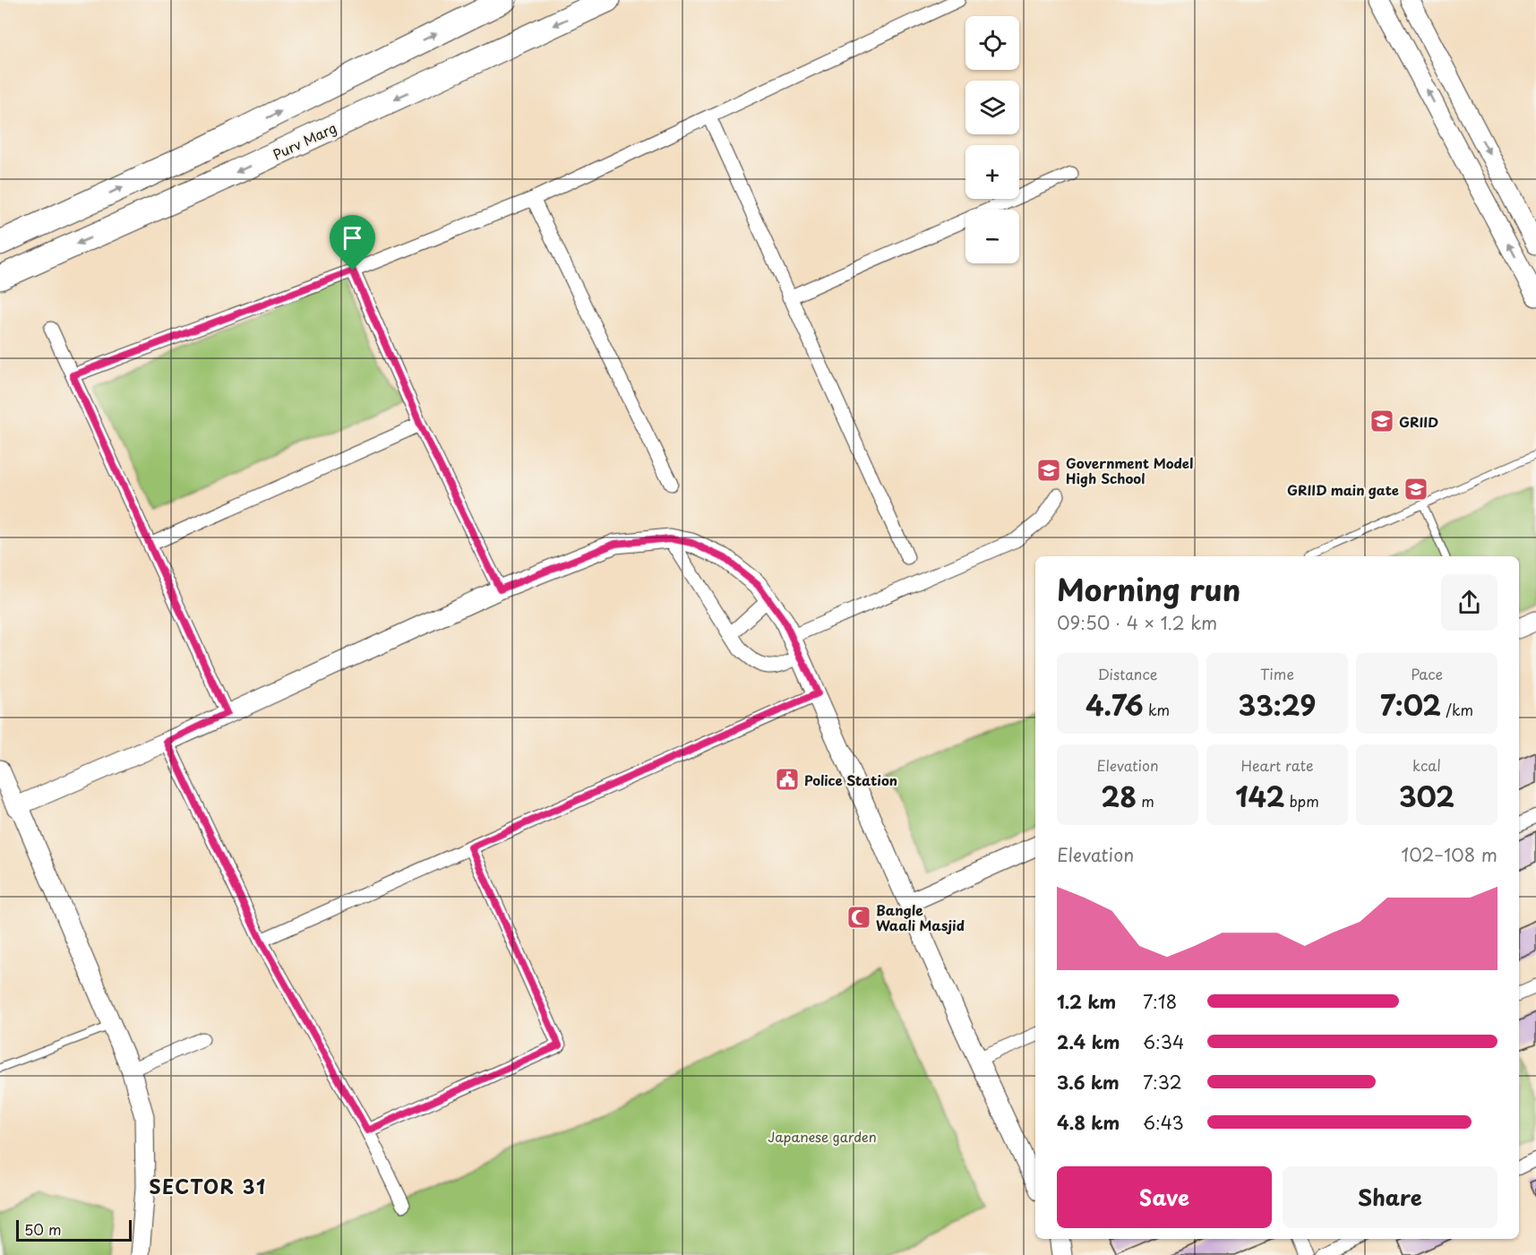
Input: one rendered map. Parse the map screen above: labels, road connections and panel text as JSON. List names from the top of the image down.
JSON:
{
  "streets": {
    "highway": ["Purv Marg"]
  },
  "districts": ["SECTOR 31"],
  "parks": ["Japanese garden"],
  "places": {
    "school or university": ["GRIID", "Government Model High School", "GRIID main gate"],
    "public building": ["Police Station"],
    "mosque": ["Bangle Waali Masjid"]
  },
  "scale_bar": "50 m",
  "page": {
    "map_buttons": ["+", "−"],
    "heading": ["Morning run", "09:50 · 4 × 1.2 km"],
    "stats": [
      ["Distance", "4.76 km"],
      ["Time", "33:29"],
      ["Pace", "7:02 /km"],
      ["Elevation", "28 m"],
      ["Heart rate", "142 bpm"],
      ["kcal", "302"]
    ],
    "chart": ["Elevation", "102–108 m"],
    "list": [
      {
        "name": "1.2 km",
        "note": "7:18"
      },
      {
        "name": "2.4 km",
        "note": "6:34"
      },
      {
        "name": "3.6 km",
        "note": "7:32"
      },
      {
        "name": "4.8 km",
        "note": "6:43"
      }
    ],
    "buttons": ["Save", "Share"],
    "scale": "50 m"
  }
}
